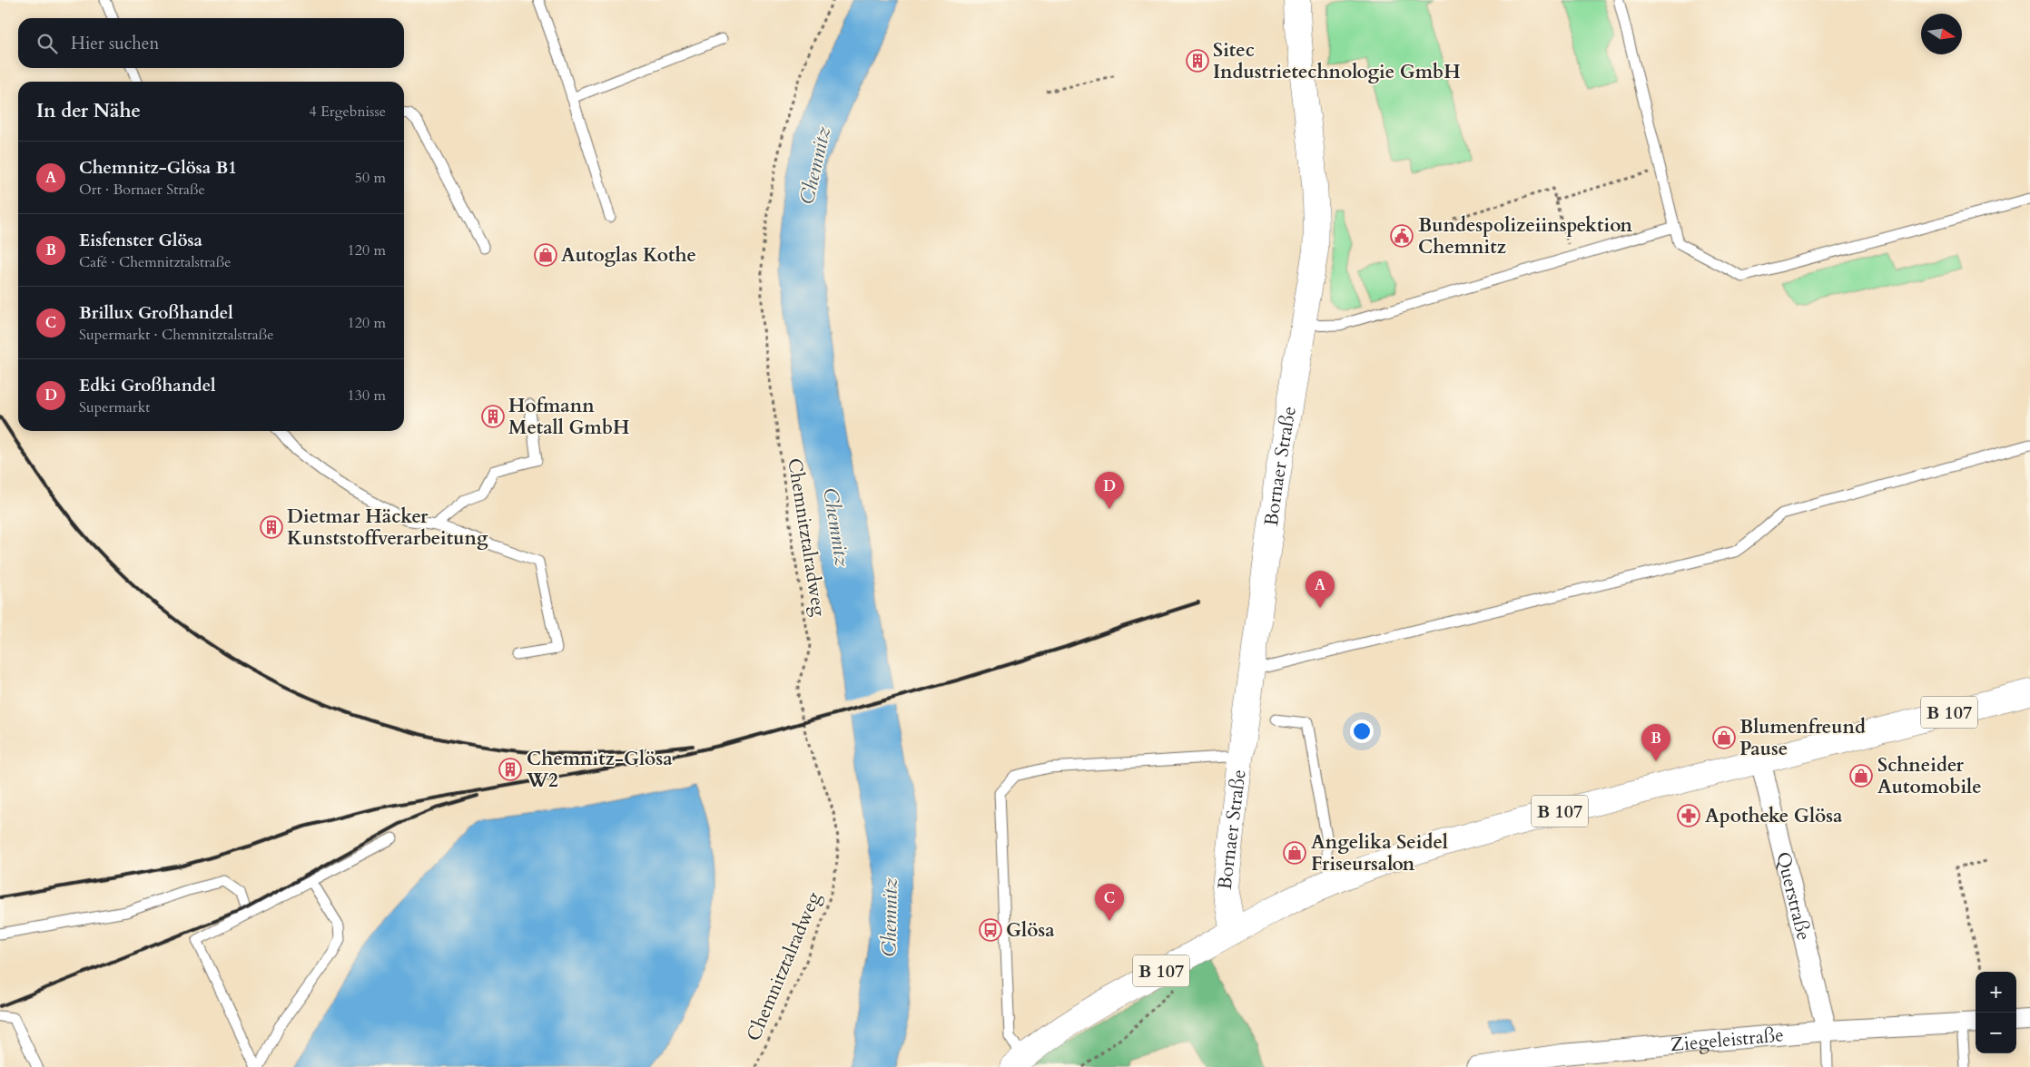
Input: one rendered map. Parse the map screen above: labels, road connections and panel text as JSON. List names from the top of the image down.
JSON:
{
  "streets": {
    "main road": ["Bornaer Straße", "B 107"],
    "street": ["Querstraße", "Ziegeleistraße"],
    "path": ["Chemnitztalradweg"]
  },
  "crossings": [
    ["Bornaer Straße", "B 107"],
    ["B 107", "Querstraße"],
    ["Querstraße", "Ziegeleistraße"]
  ],
  "water": ["Chemnitz"],
  "places": {
    "building": [
      "Sitec Industrietechnologie GmbH",
      "Hofmann Metall GmbH",
      "Dietmar Häcker Kunststoffverarbeitung",
      "Chemnitz-Glösa W2"
    ],
    "public building": ["Bundespolizeiinspektion Chemnitz"],
    "shop": [
      "Autoglas Kothe",
      "Blumenfreund Pause",
      "Schneider Automobile",
      "Angelika Seidel Friseursalon"
    ],
    "pharmacy": ["Apotheke Glösa"],
    "bus stop": ["Glösa"]
  },
  "north": "right",
  "page": {
    "search": "Hier suchen",
    "heading": ["In der Nähe", "4 Ergebnisse"],
    "list": [
      {
        "mark": "A",
        "name": "Chemnitz-Glösa B1",
        "note": "Ort · Bornaer Straße",
        "value": "50 m"
      },
      {
        "mark": "B",
        "name": "Eisfenster Glösa",
        "note": "Café · Chemnitztalstraße",
        "value": "120 m"
      },
      {
        "mark": "C",
        "name": "Brillux Großhandel",
        "note": "Supermarkt · Chemnitztalstraße",
        "value": "120 m"
      },
      {
        "mark": "D",
        "name": "Edki Großhandel",
        "note": "Supermarkt",
        "value": "130 m"
      }
    ],
    "pins": [
      "D",
      "A",
      "B",
      "C"
    ],
    "map_buttons": ["+", "−"]
  }
}
